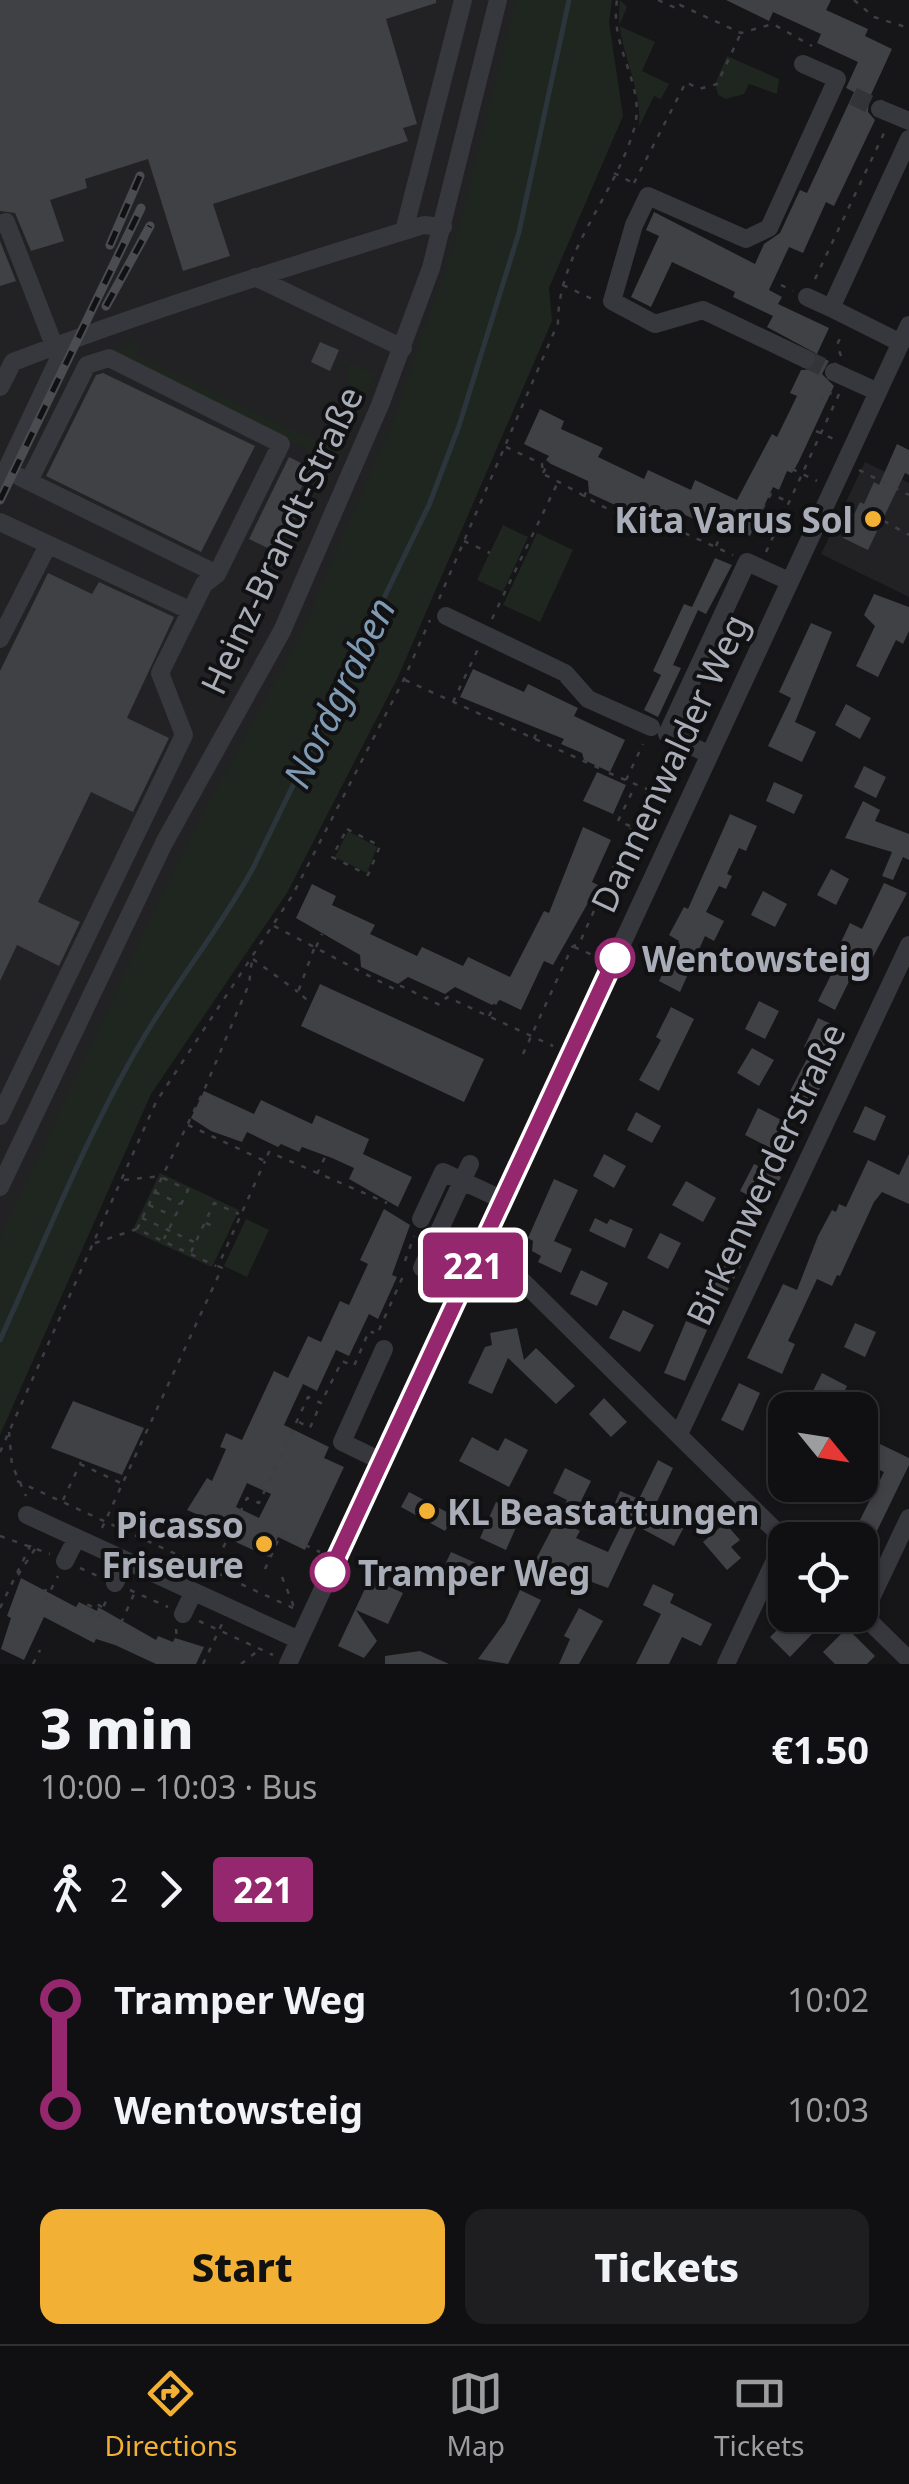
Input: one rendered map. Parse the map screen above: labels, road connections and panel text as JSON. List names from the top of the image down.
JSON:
{
  "streets": {
    "street": ["Heinz-Brandt-Straße", "Dannenwalder Weg", "Birkenwerderstraße"]
  },
  "water": ["Nordgraben"],
  "places": [
    "Kita Varus Sol",
    "Wentowsteig",
    "KL Beastattungen",
    "Picasso Friseure",
    "Tramper Weg"
  ],
  "lines": ["bus line 221"],
  "north": "bottom right",
  "page": {
    "on_map": "221",
    "heading": ["3 min", "10:00 – 10:03 · Bus", "€1.50"],
    "legs": ["2", "221"],
    "list": [
      {
        "name": "Tramper Weg",
        "value": "10:02"
      },
      {
        "name": "Wentowsteig",
        "value": "10:03"
      }
    ],
    "buttons": ["Start", "Tickets"],
    "tabs": ["Directions", "Map", "Tickets"]
  }
}
